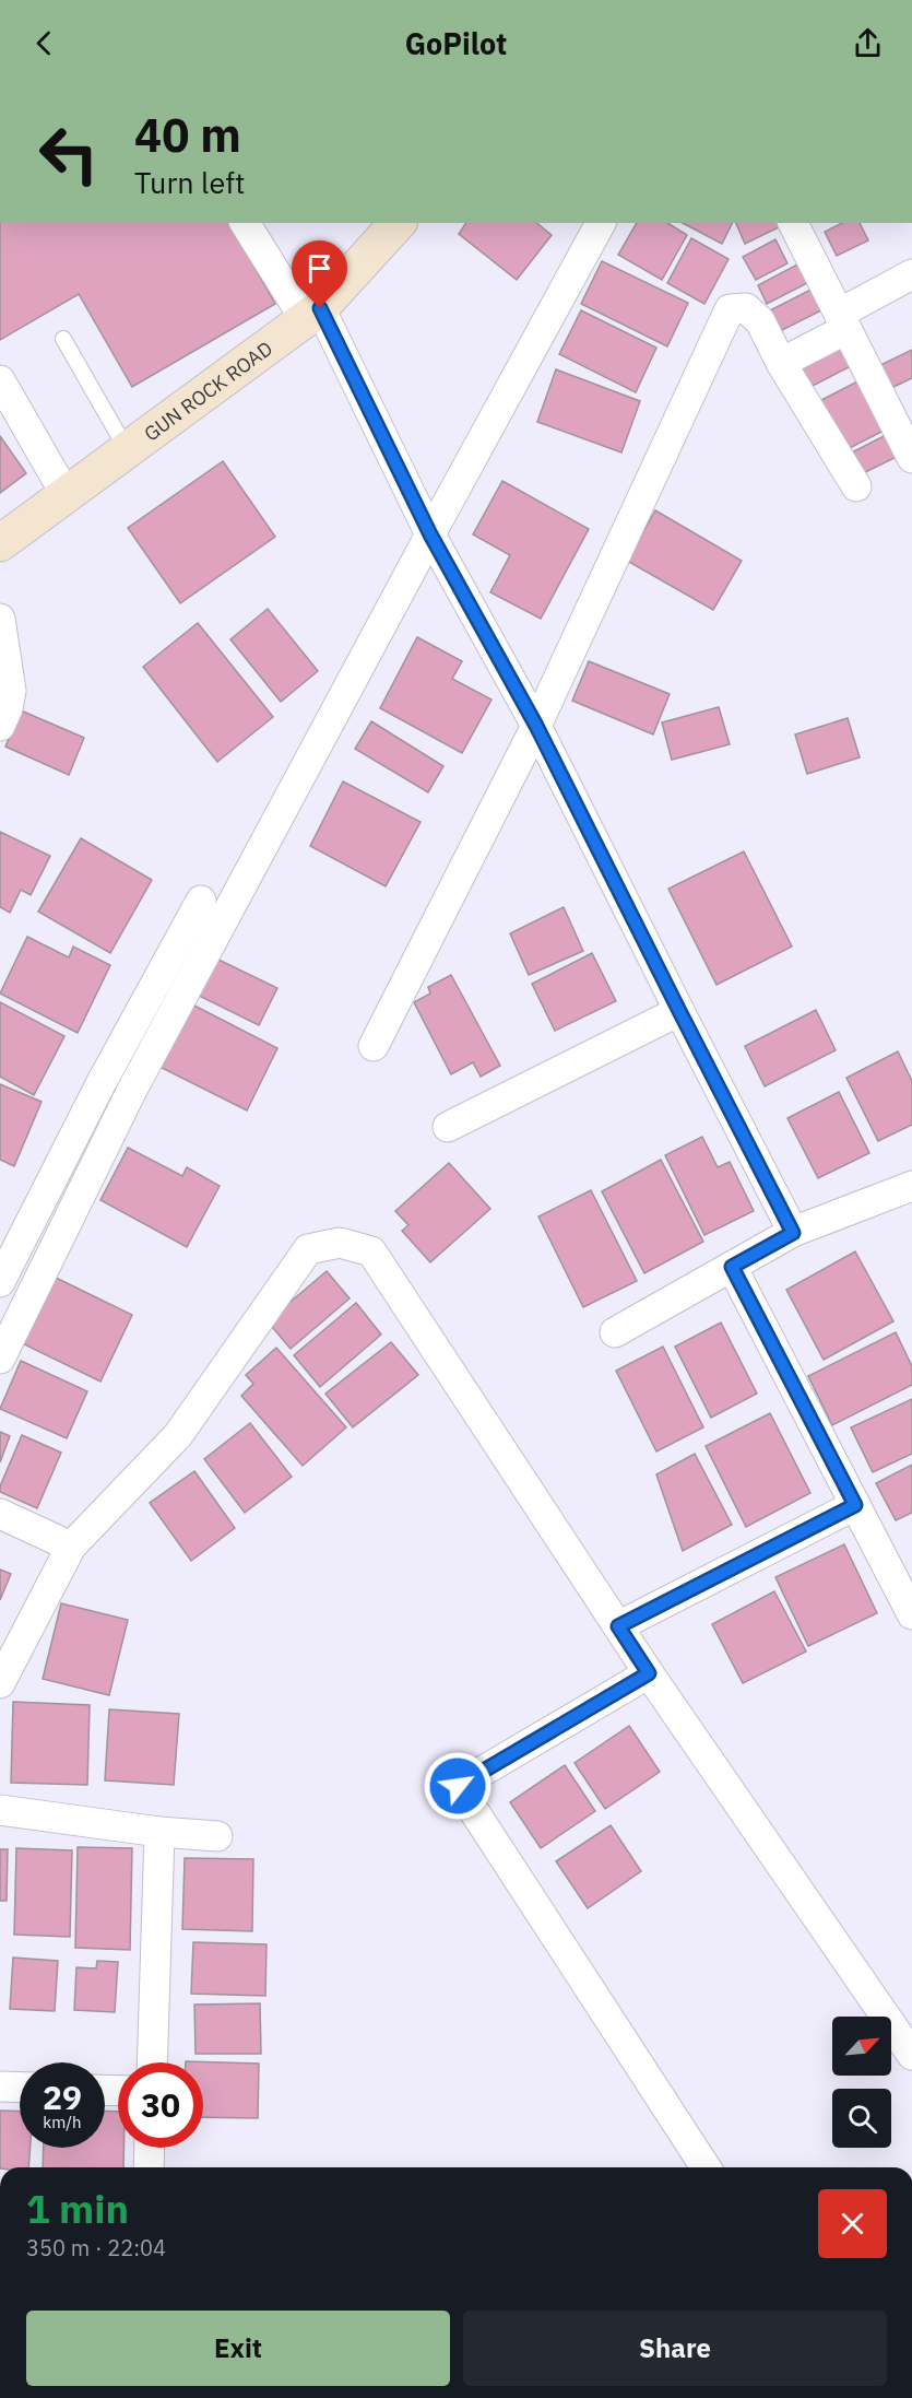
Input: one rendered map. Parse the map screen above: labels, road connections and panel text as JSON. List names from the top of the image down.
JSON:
{
  "streets": {
    "main road": ["GUN ROCK ROAD"]
  },
  "north": "top right",
  "page": {
    "header": "GoPilot",
    "turn": ["40 m", "Turn left"],
    "speed": "29 km/h",
    "limit": "30",
    "heading": ["1 min", "350 m · 22:04"],
    "buttons": ["Exit", "Share"]
  }
}
